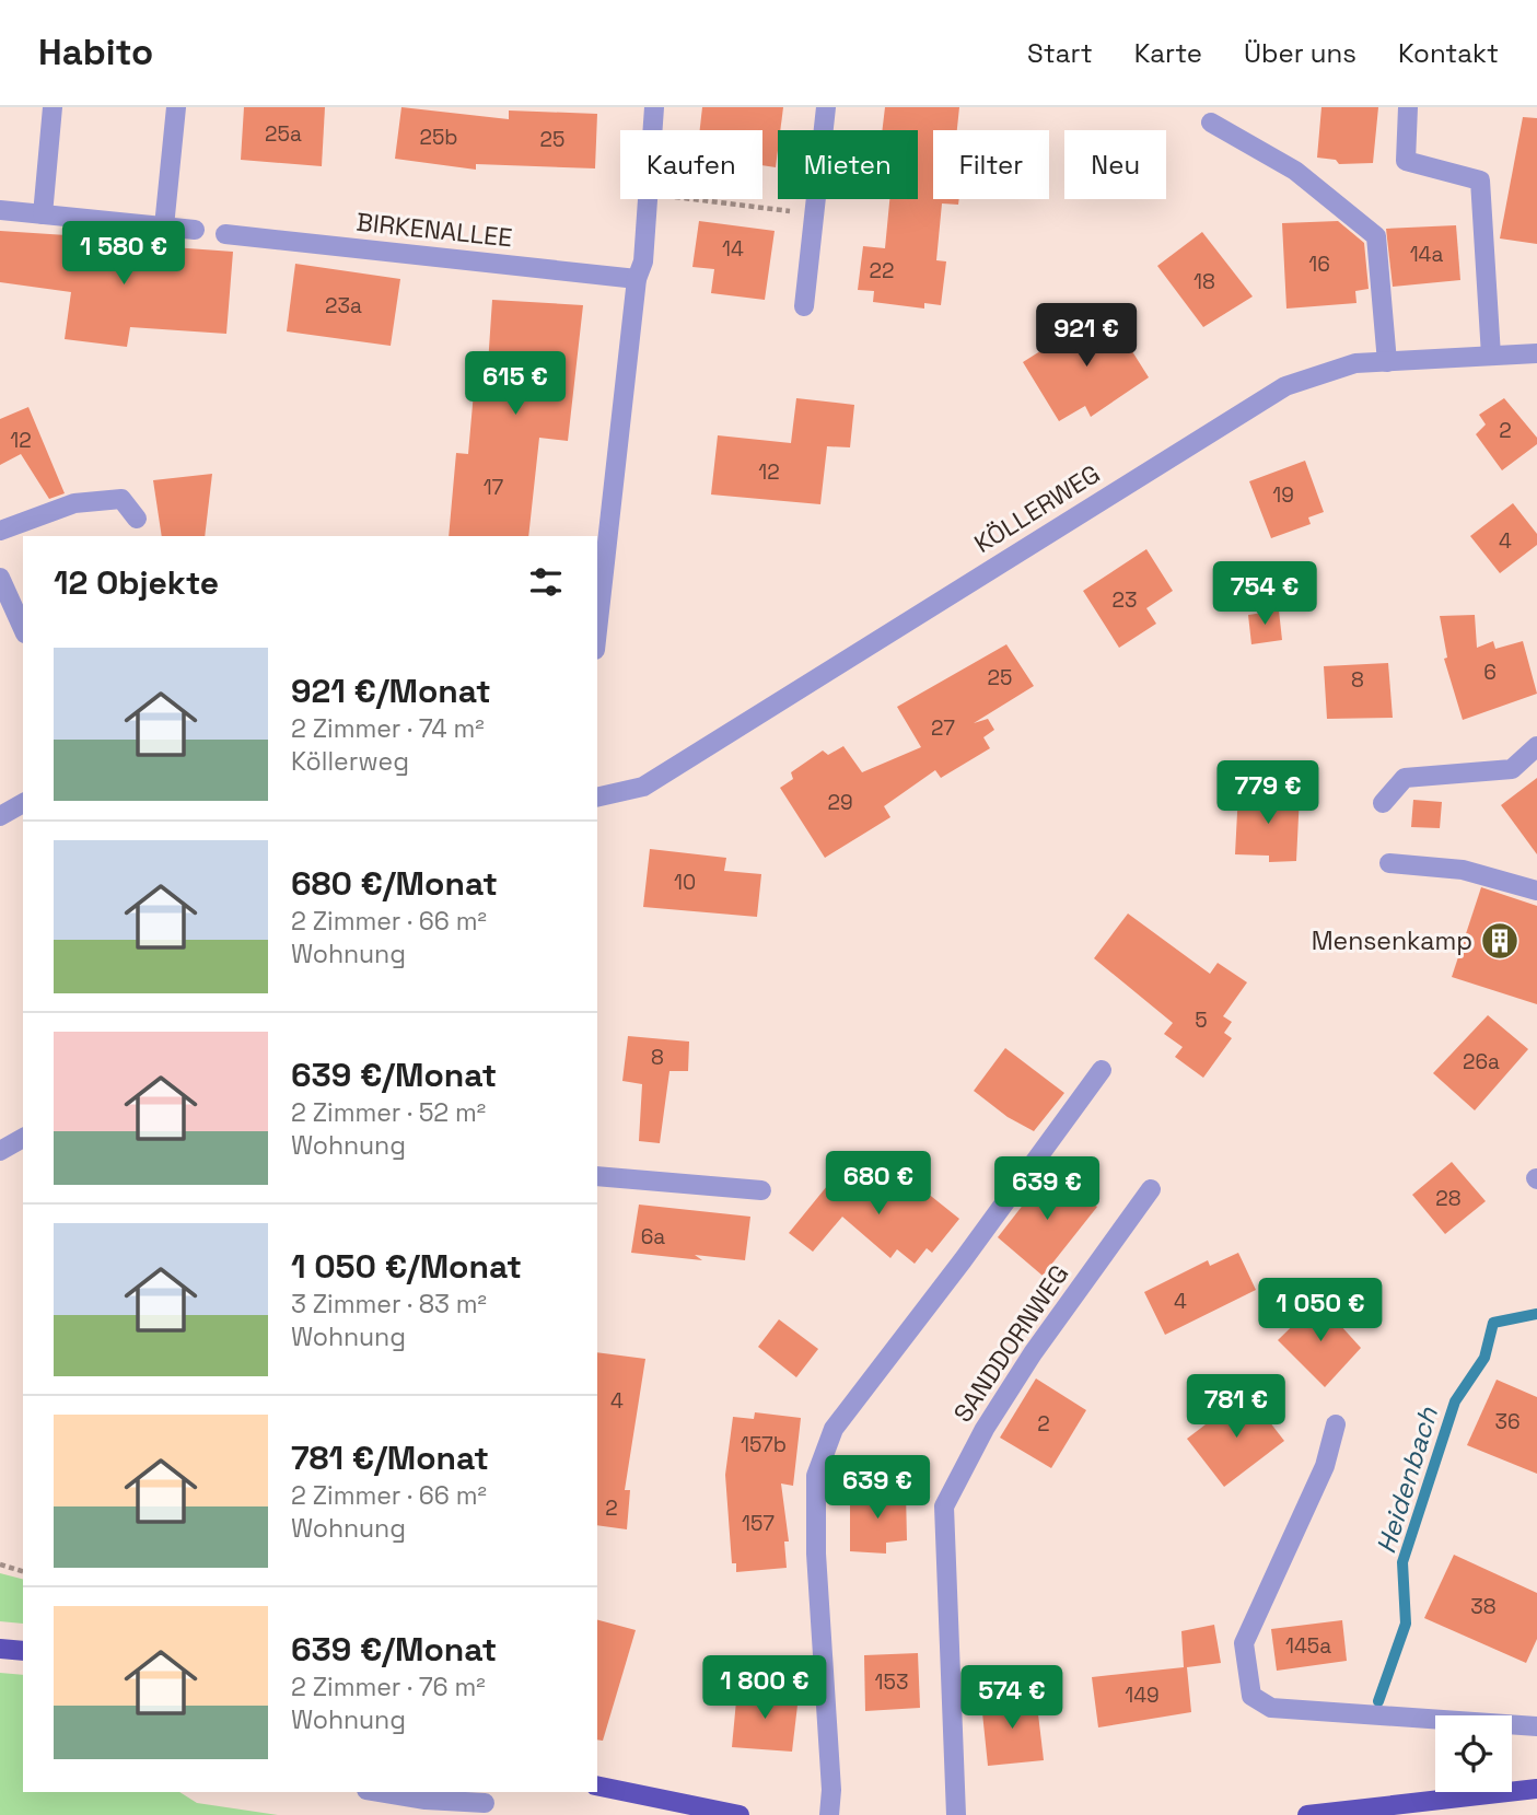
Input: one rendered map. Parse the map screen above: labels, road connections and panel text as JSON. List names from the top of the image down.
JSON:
{
  "streets": {
    "street": ["BIRKENALLEE", "KÖLLERWEG", "SANDDORNWEG"]
  },
  "water": ["Heidenbach"],
  "places": {
    "building": ["Mensenkamp"]
  },
  "house_numbers": [
    "25a",
    "25b",
    "25",
    "14",
    "14a",
    "16",
    "22",
    "18",
    "23a",
    "2",
    "12",
    "12",
    "17",
    "19",
    "4",
    "23",
    "6",
    "25",
    "8",
    "27",
    "29",
    "10",
    "5",
    "8",
    "26a",
    "28",
    "6a",
    "4",
    "4",
    "36",
    "2",
    "157b",
    "2",
    "157",
    "38",
    "145a",
    "153",
    "149"
  ],
  "page": {
    "header": "Habito",
    "nav": [
      "Start",
      "Karte",
      "Über uns",
      "Kontakt"
    ],
    "chip": [
      "Kaufen",
      "Mieten",
      "Filter",
      "Neu"
    ],
    "price": [
      "1 580 €",
      "921 €",
      "615 €",
      "754 €",
      "779 €",
      "680 €",
      "639 €",
      "1 050 €",
      "781 €",
      "639 €",
      "1 800 €",
      "574 €"
    ],
    "heading": "12 Objekte",
    "list": [
      {
        "name": "921 €/Monat",
        "note": "2 Zimmer · 74 m² · Köllerweg"
      },
      {
        "name": "680 €/Monat",
        "note": "2 Zimmer · 66 m² · Wohnung"
      },
      {
        "name": "639 €/Monat",
        "note": "2 Zimmer · 52 m² · Wohnung"
      },
      {
        "name": "1 050 €/Monat",
        "note": "3 Zimmer · 83 m² · Wohnung"
      },
      {
        "name": "781 €/Monat",
        "note": "2 Zimmer · 66 m² · Wohnung"
      },
      {
        "name": "639 €/Monat",
        "note": "2 Zimmer · 76 m² · Wohnung"
      }
    ]
  }
}
